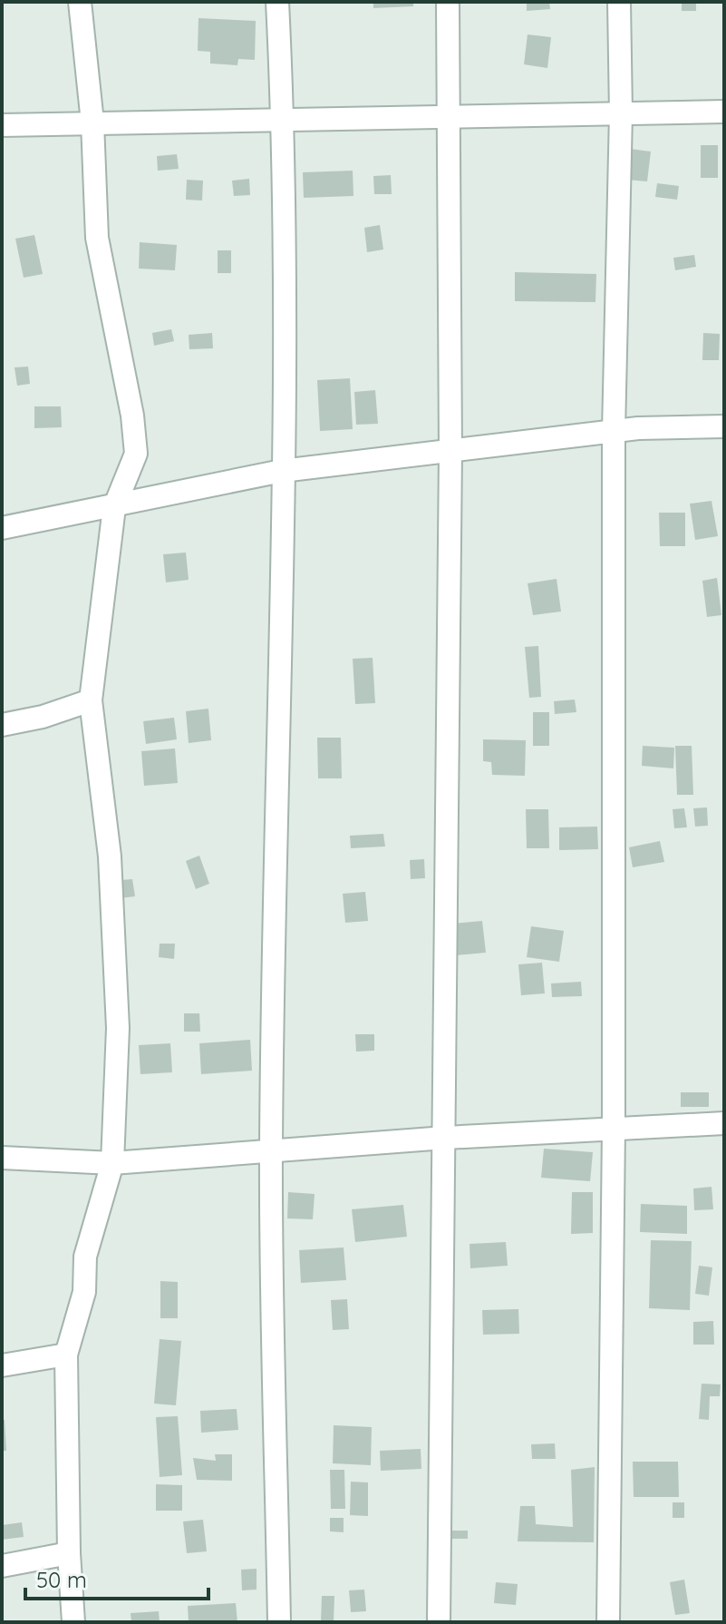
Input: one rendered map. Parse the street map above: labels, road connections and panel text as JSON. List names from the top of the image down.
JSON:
{
  "scale_bar": "50 m"
}
